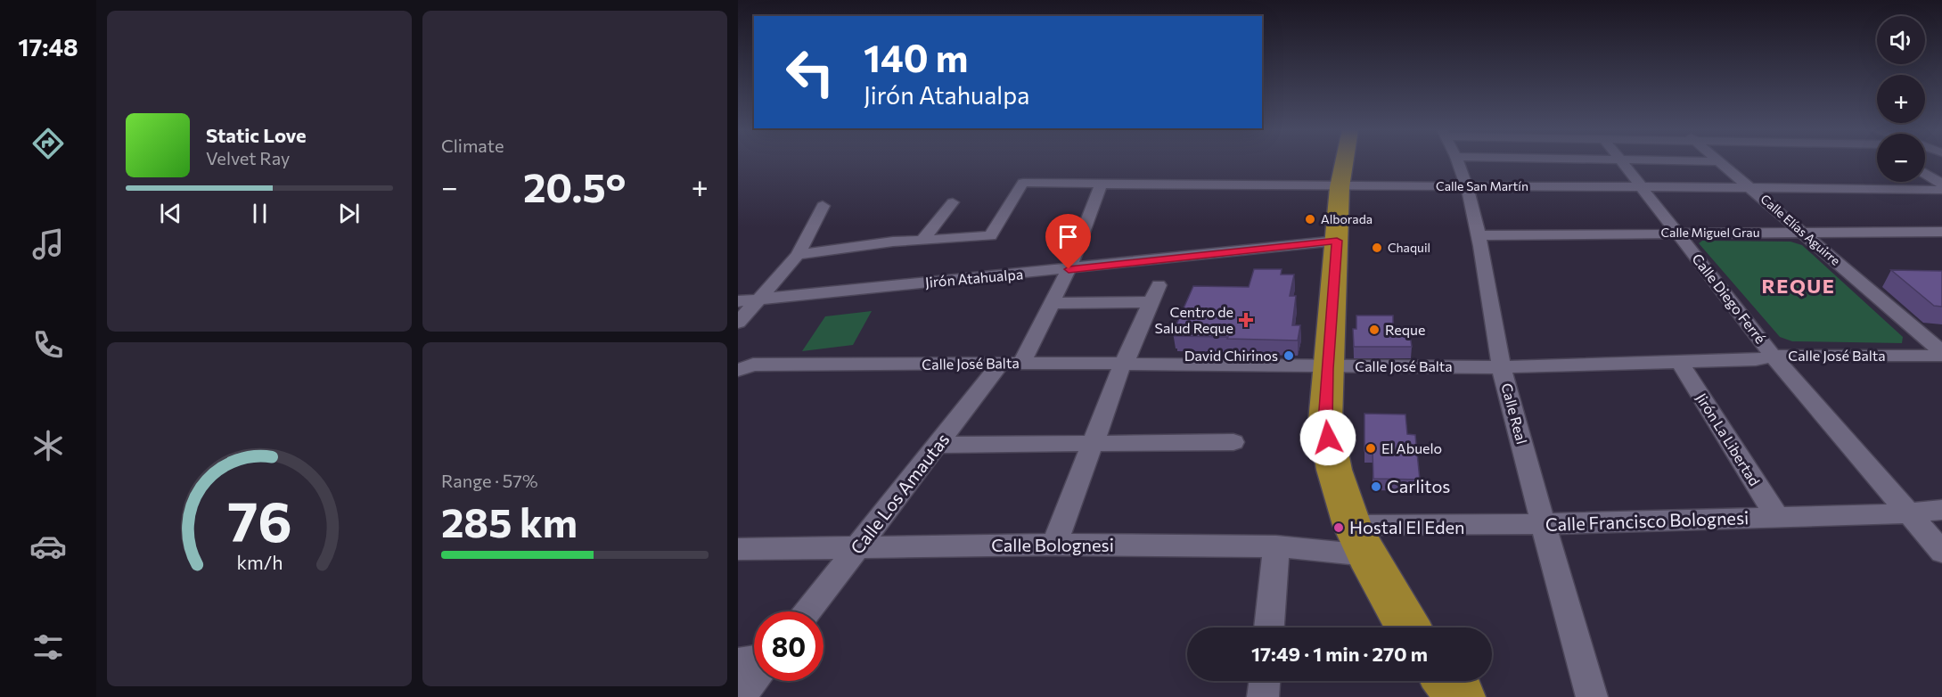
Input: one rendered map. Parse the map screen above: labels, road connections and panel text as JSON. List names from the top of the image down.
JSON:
{
  "streets": {
    "street": [
      "Calle San Martín",
      "Calle Elías Aguirre",
      "Calle Miguel Grau",
      "Jirón Atahualpa",
      "Calle Diego Ferré",
      "Calle José Balta",
      "Calle Real",
      "Jirón La Libertad",
      "Calle Los Amautas",
      "Calle Francisco Bolognesi",
      "Calle Bolognesi"
    ]
  },
  "crossings": [
    ["Calle San Martín", "Calle Elías Aguirre"],
    ["Calle San Martín", "Calle Diego Ferré"],
    ["Calle San Martín", "Calle Real"],
    ["Calle San Martín", "Calle Los Amautas"],
    ["Calle Elías Aguirre", "Calle Miguel Grau"],
    ["Calle Elías Aguirre", "Calle José Balta"],
    ["Calle Miguel Grau", "Calle Diego Ferré"],
    ["Calle Miguel Grau", "Calle Real"],
    ["Jirón Atahualpa", "Calle Los Amautas"],
    ["Calle Diego Ferré", "Calle José Balta"],
    ["Calle Diego Ferré", "Calle Francisco Bolognesi"],
    ["Calle José Balta", "Calle Real"],
    ["Calle José Balta", "Jirón La Libertad"],
    ["Calle José Balta", "Calle Los Amautas"],
    ["Calle Real", "Calle Francisco Bolognesi"],
    ["Jirón La Libertad", "Calle Francisco Bolognesi"],
    ["Calle Los Amautas", "Calle Bolognesi"],
    ["Calle Francisco Bolognesi", "Calle Bolognesi"]
  ],
  "districts": ["REQUE"],
  "places": {
    "other": [
      "Alborada",
      "Chaquil",
      "Reque",
      "David Chirinos",
      "El Abuelo",
      "Carlitos",
      "Hostal El Eden"
    ],
    "health": ["Centro de Salud Reque"]
  },
  "page": {
    "tabs": "17:48",
    "tile": [
      "Climate",
      ["Range · 57%", "285 km"]
    ],
    "map_buttons": ["+", "−"],
    "turn": ["140 m", "Jirón Atahualpa"],
    "song": ["Static Love", "Velvet Ray"],
    "heat": ["−", "20.5°", "+"],
    "limit": "80",
    "trip": "17:49 · 1 min · 270 m",
    "gauge": ["76", "km/h"]
  }
}
